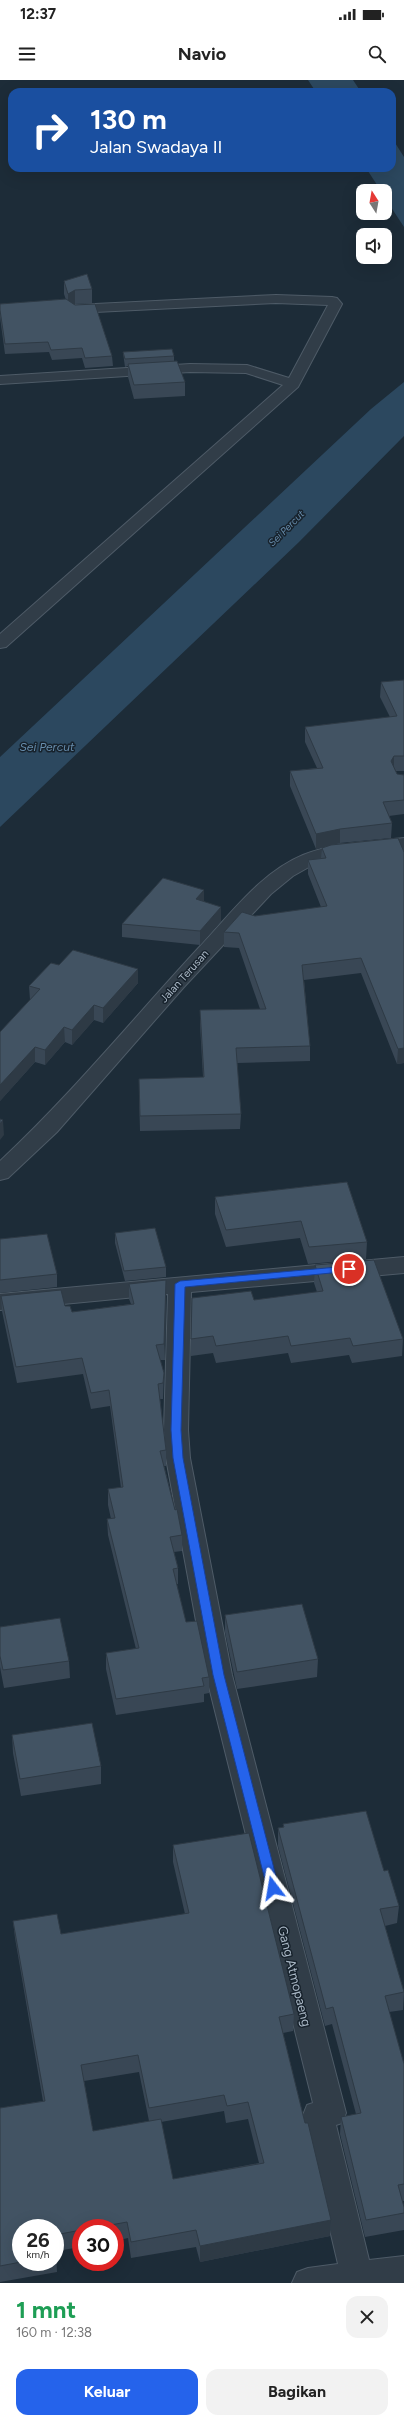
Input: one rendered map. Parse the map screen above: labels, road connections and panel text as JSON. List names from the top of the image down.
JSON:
{
  "streets": {
    "street": ["Jalan Terusan", "Gang Atmopaeng"]
  },
  "water": ["Sei Percut"],
  "north": "top",
  "page": {
    "status": "12:37",
    "header": "Navio",
    "turn": ["130 m", "Jalan Swadaya II"],
    "speed": "26 km/h",
    "limit": "30",
    "heading": ["1 mnt", "160 m · 12:38"],
    "buttons": ["Keluar", "Bagikan"]
  }
}
